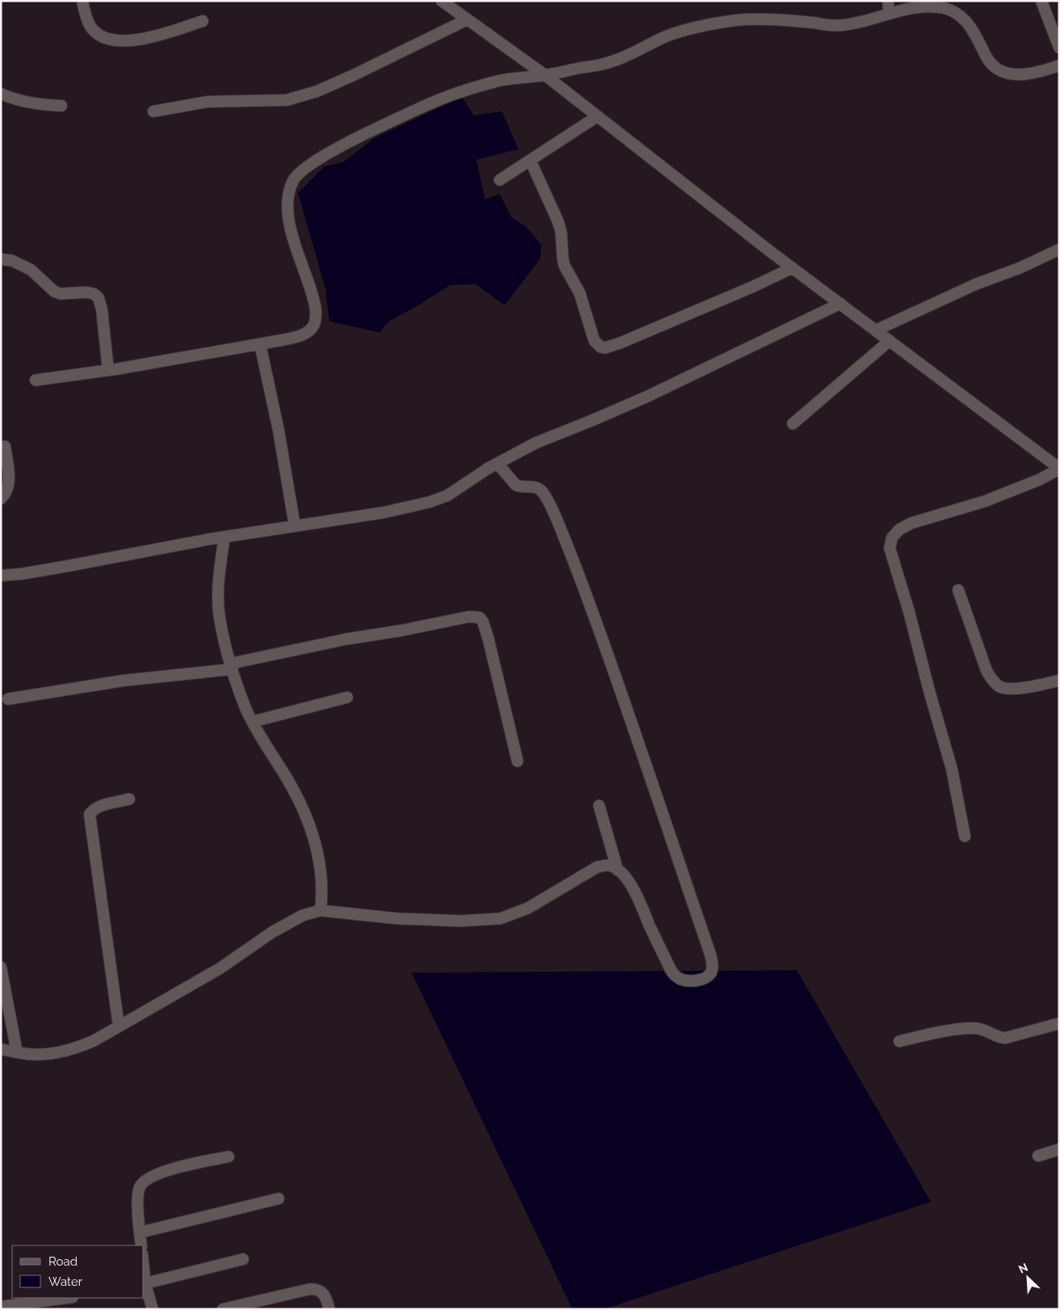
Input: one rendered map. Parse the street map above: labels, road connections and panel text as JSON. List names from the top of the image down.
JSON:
{
  "legend": ["Road", "Water"],
  "north": "top left"
}
